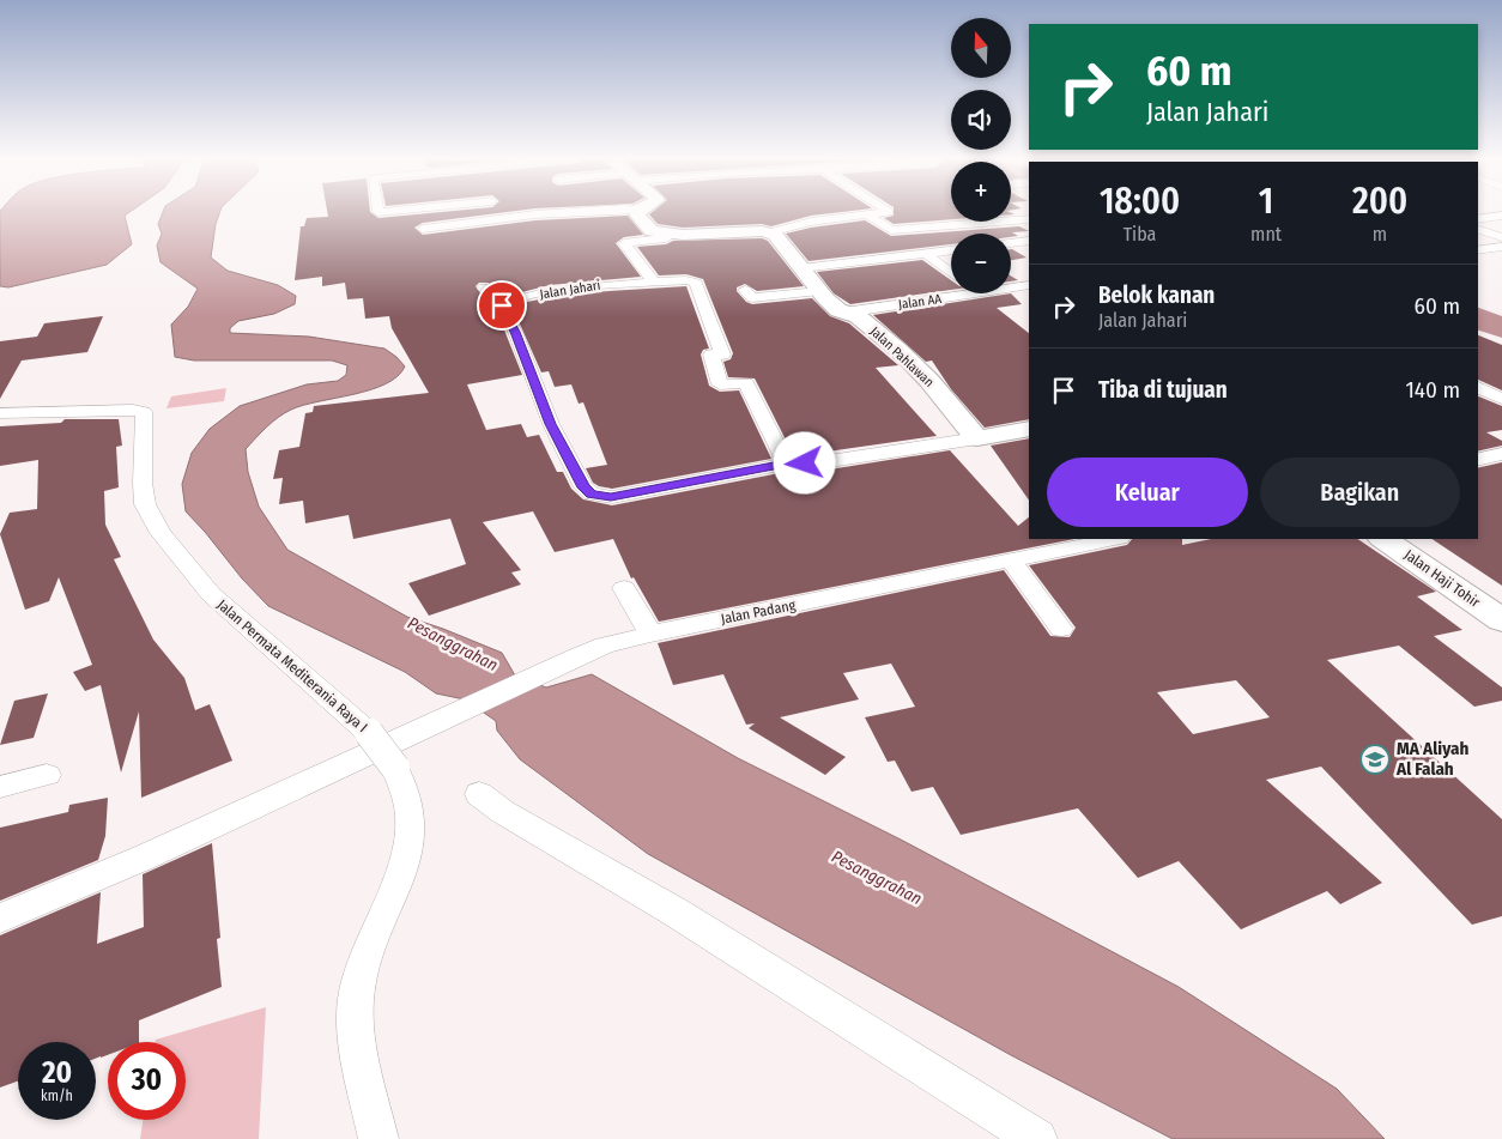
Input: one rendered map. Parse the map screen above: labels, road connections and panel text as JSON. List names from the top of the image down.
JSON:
{
  "streets": {
    "street": [
      "Jalan Jahari",
      "Jalan AA",
      "Jalan Pahlawan",
      "Jalan Haji Tohir",
      "Jalan Padang",
      "Jalan Permata Mediterania Raya I"
    ]
  },
  "crossings": [
    ["Jalan AA", "Jalan Pahlawan"]
  ],
  "water": ["Pesanggrahan"],
  "places": {
    "school or university": ["MA Aliyah Al Falah"]
  },
  "north": "top",
  "page": {
    "map_buttons": ["+", "−"],
    "turn": ["60 m", "Jalan Jahari"],
    "eta": [
      "18:00",
      "Tiba",
      "1",
      "mnt",
      "200",
      "m"
    ],
    "list": [
      {
        "name": "Belok kanan",
        "note": "Jalan Jahari",
        "value": "60 m"
      },
      {
        "name": "Tiba di tujuan",
        "value": "140 m"
      }
    ],
    "buttons": ["Keluar", "Bagikan"],
    "speed": "20 km/h",
    "limit": "30"
  }
}
